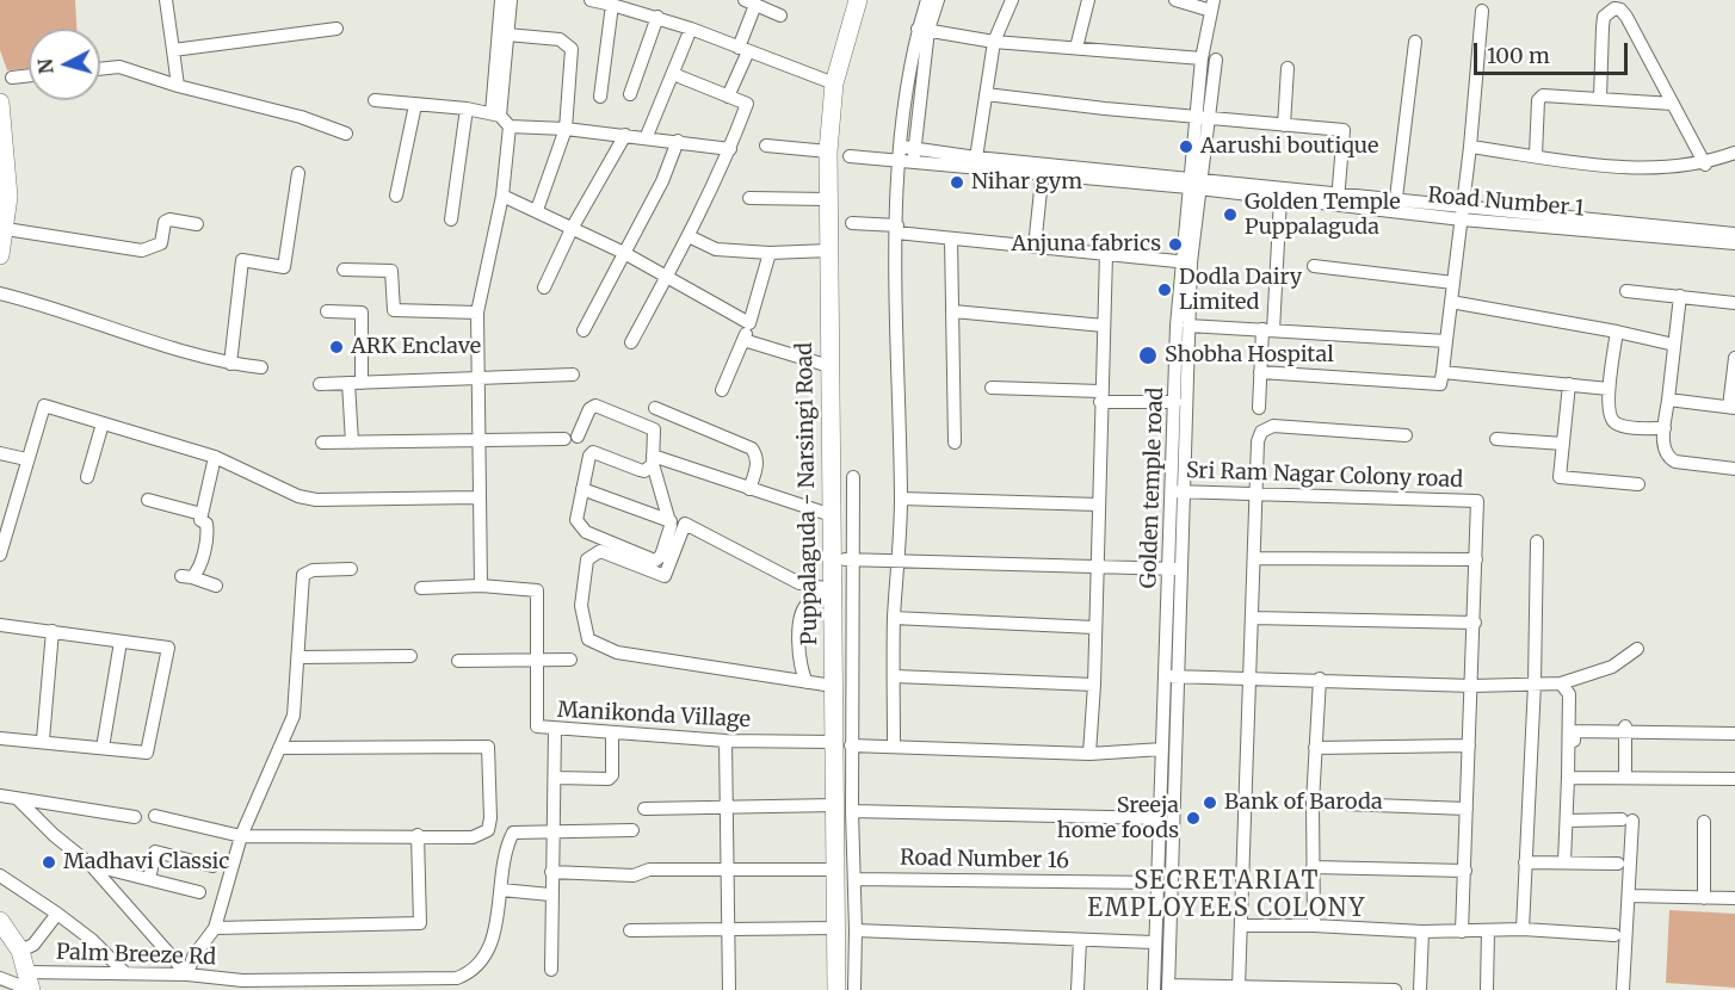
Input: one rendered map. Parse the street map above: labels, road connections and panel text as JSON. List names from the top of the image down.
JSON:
{
  "streets": {
    "street": [
      "Road Number 1",
      "Sri Ram Nagar Colony road",
      "Golden temple road",
      "Puppalaguda - Narsingi Road",
      "Manikonda Village",
      "Road Number 16",
      "Palm Breeze Rd"
    ]
  },
  "crossings": [
    ["Road Number 1", "Golden temple road"],
    ["Sri Ram Nagar Colony road", "Golden temple road"],
    ["Golden temple road", "Manikonda Village"],
    ["Golden temple road", "Road Number 16"],
    ["Puppalaguda - Narsingi Road", "Manikonda Village"]
  ],
  "districts": ["SECRETARIAT EMPLOYEES COLONY"],
  "places": [
    "Aarushi boutique",
    "Nihar gym",
    "Golden Temple Puppalaguda",
    "Anjuna fabrics",
    "Dodla Dairy Limited",
    "ARK Enclave",
    "Shobha Hospital",
    "Bank of Baroda",
    "Sreeja home foods",
    "Madhavi Classic"
  ],
  "scale_bar": "100 m",
  "north": "left"
}
